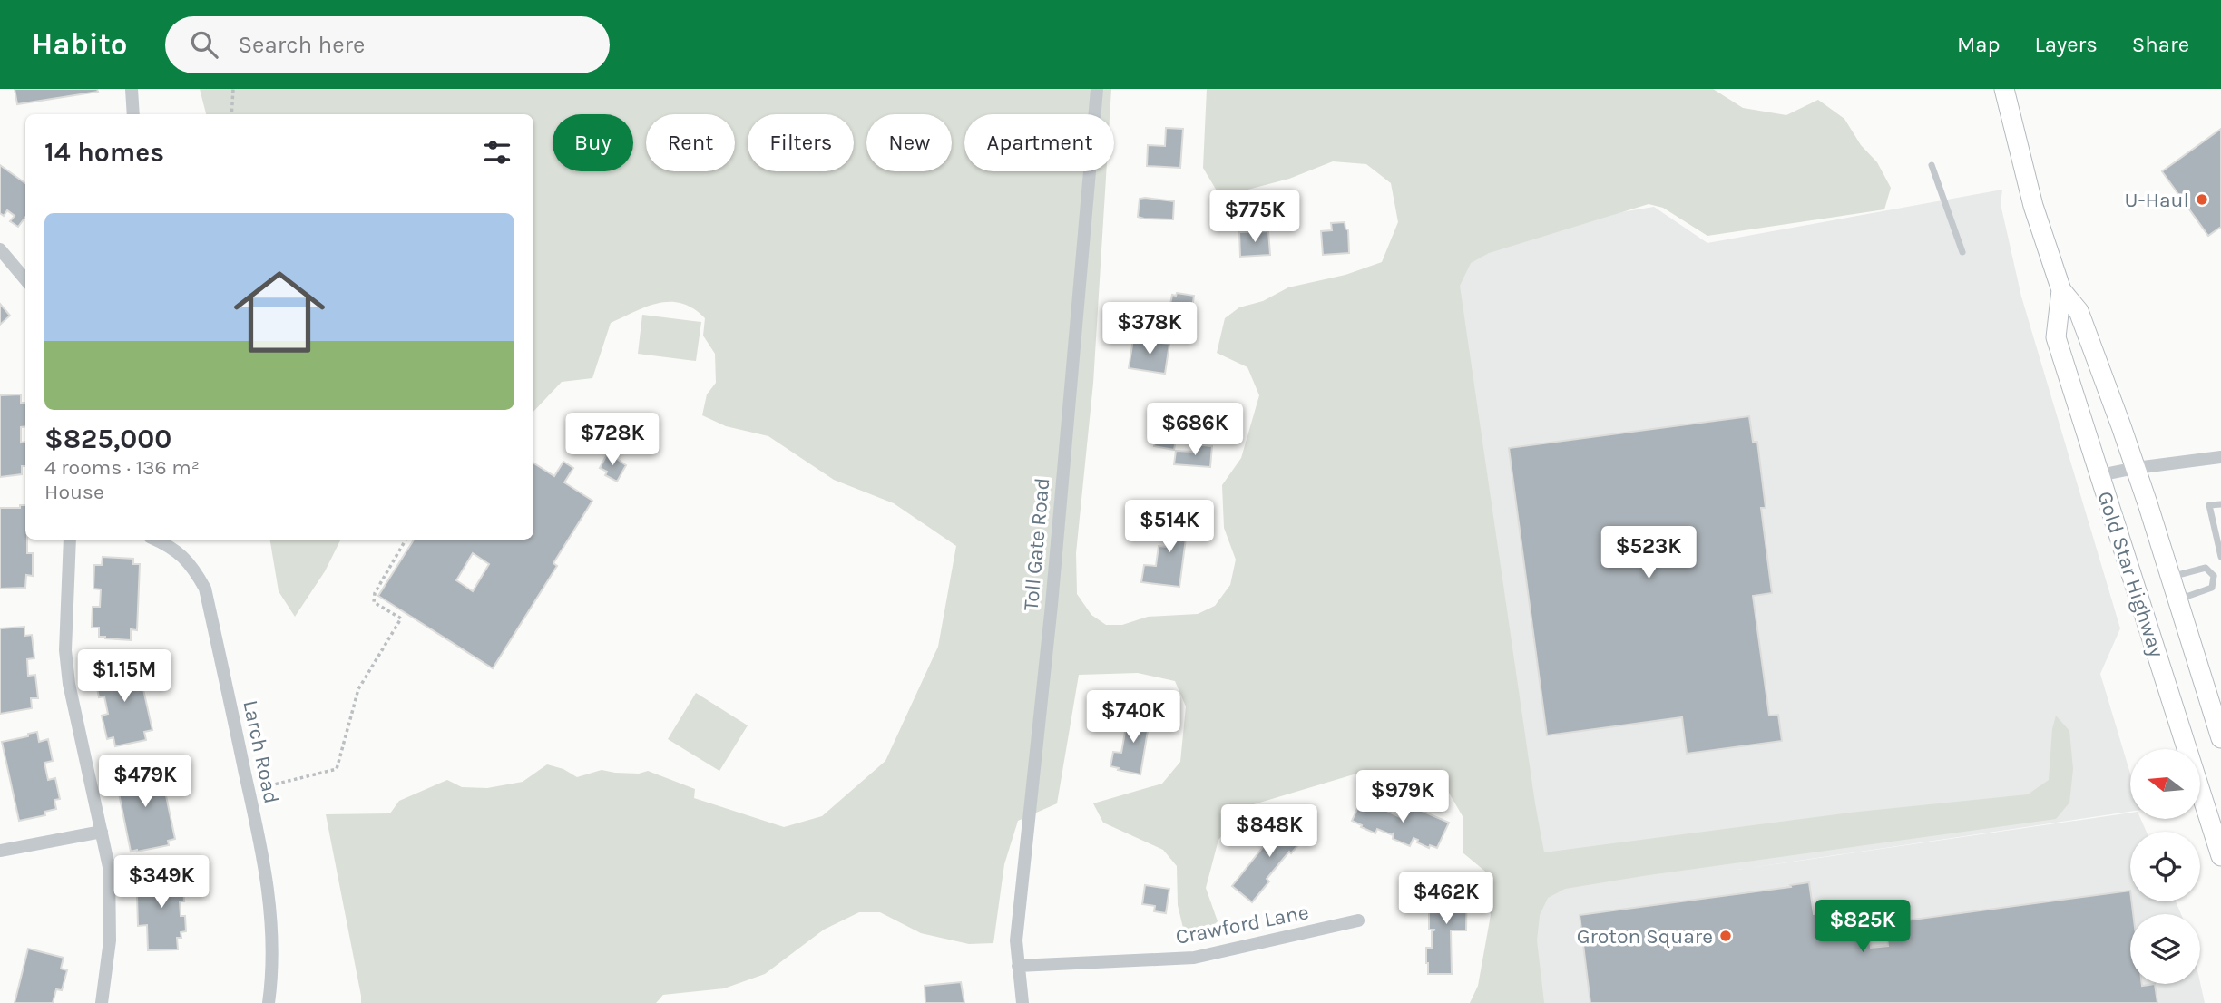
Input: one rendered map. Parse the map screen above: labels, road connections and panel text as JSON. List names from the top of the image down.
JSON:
{
  "streets": {
    "main road": ["Gold Star Highway"],
    "street": ["Toll Gate Road", "Larch Road", "Crawford Lane"]
  },
  "crossings": [
    ["Toll Gate Road", "Crawford Lane"]
  ],
  "places": ["U-Haul", "Groton Square"],
  "north": "left",
  "page": {
    "header": "Habito",
    "search": "Search here",
    "nav": ["Map", "Layers", "Share"],
    "chip": [
      "Buy",
      "Rent",
      "Filters",
      "New",
      "Apartment"
    ],
    "heading": "14 homes",
    "price": [
      "$775K",
      "$378K",
      "$686K",
      "$728K",
      "$514K",
      "$523K",
      "$1.15M",
      "$740K",
      "$479K",
      "$979K",
      "$848K",
      "$349K",
      "$462K",
      "$825K"
    ],
    "list": [
      {
        "name": "$825,000",
        "note": "4 rooms · 136 m² · House"
      }
    ]
  }
}
